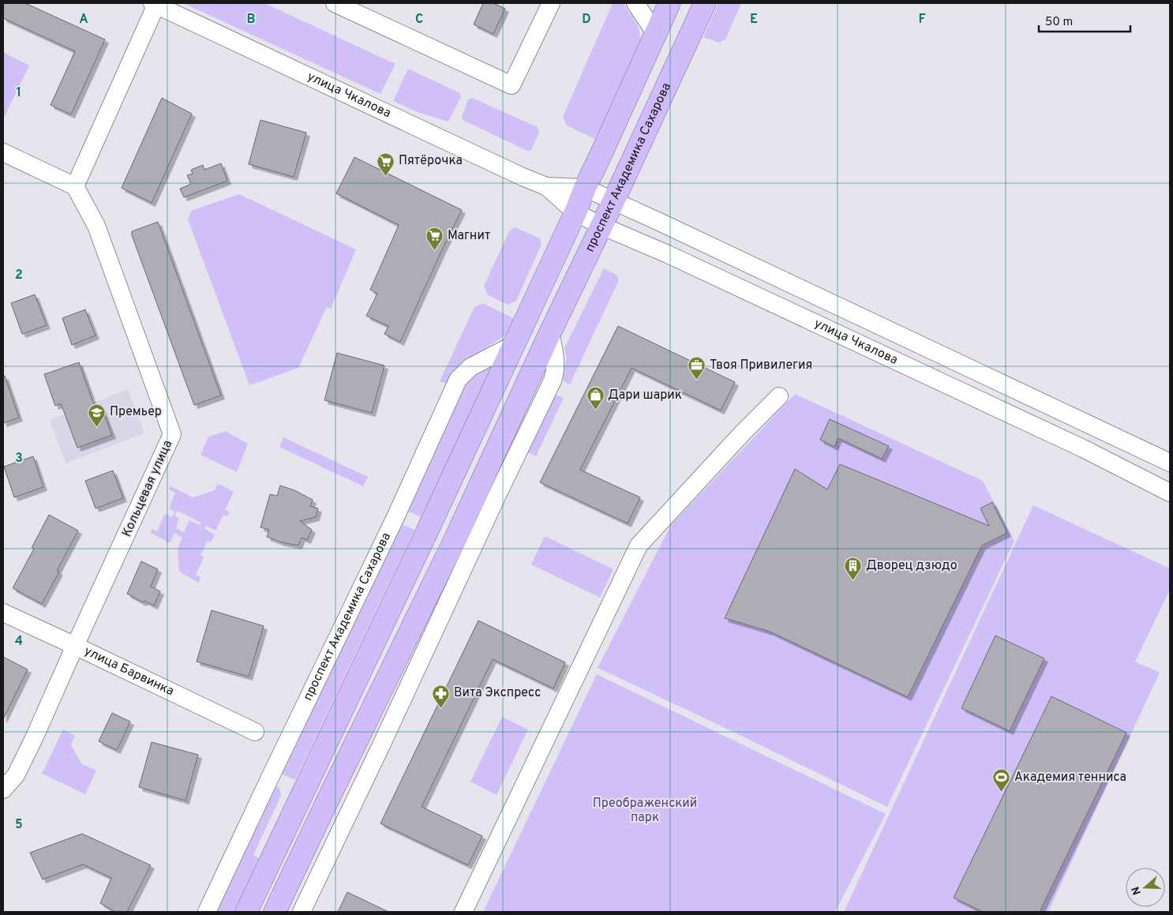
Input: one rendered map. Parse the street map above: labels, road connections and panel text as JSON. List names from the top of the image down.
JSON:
{
  "streets": {
    "main road": ["проспект Академика Сахарова"],
    "street": ["улица Чкалова", "Кольцевая улица", "улица Барвинка"]
  },
  "crossings": [
    ["улица Чкалова", "проспект Академика Сахарова"],
    ["Кольцевая улица", "улица Барвинка"]
  ],
  "parks": ["Преображенский парк"],
  "places": {
    "supermarket": ["Пятёрочка", "Магнит"],
    "office": ["Твоя Привилегия"],
    "shop": ["Дари шарик"],
    "school or university": ["Премьер"],
    "building": ["Дворец дзюдо"],
    "pharmacy": ["Вита Экспресс"],
    "sports": ["Академия тенниса"]
  },
  "scale_bar": "50 m",
  "north": "left",
  "grid": {
    "columns": [
      "A",
      "B",
      "C",
      "D",
      "E",
      "F"
    ],
    "rows": [
      "1",
      "2",
      "3",
      "4",
      "5"
    ]
  }
}
